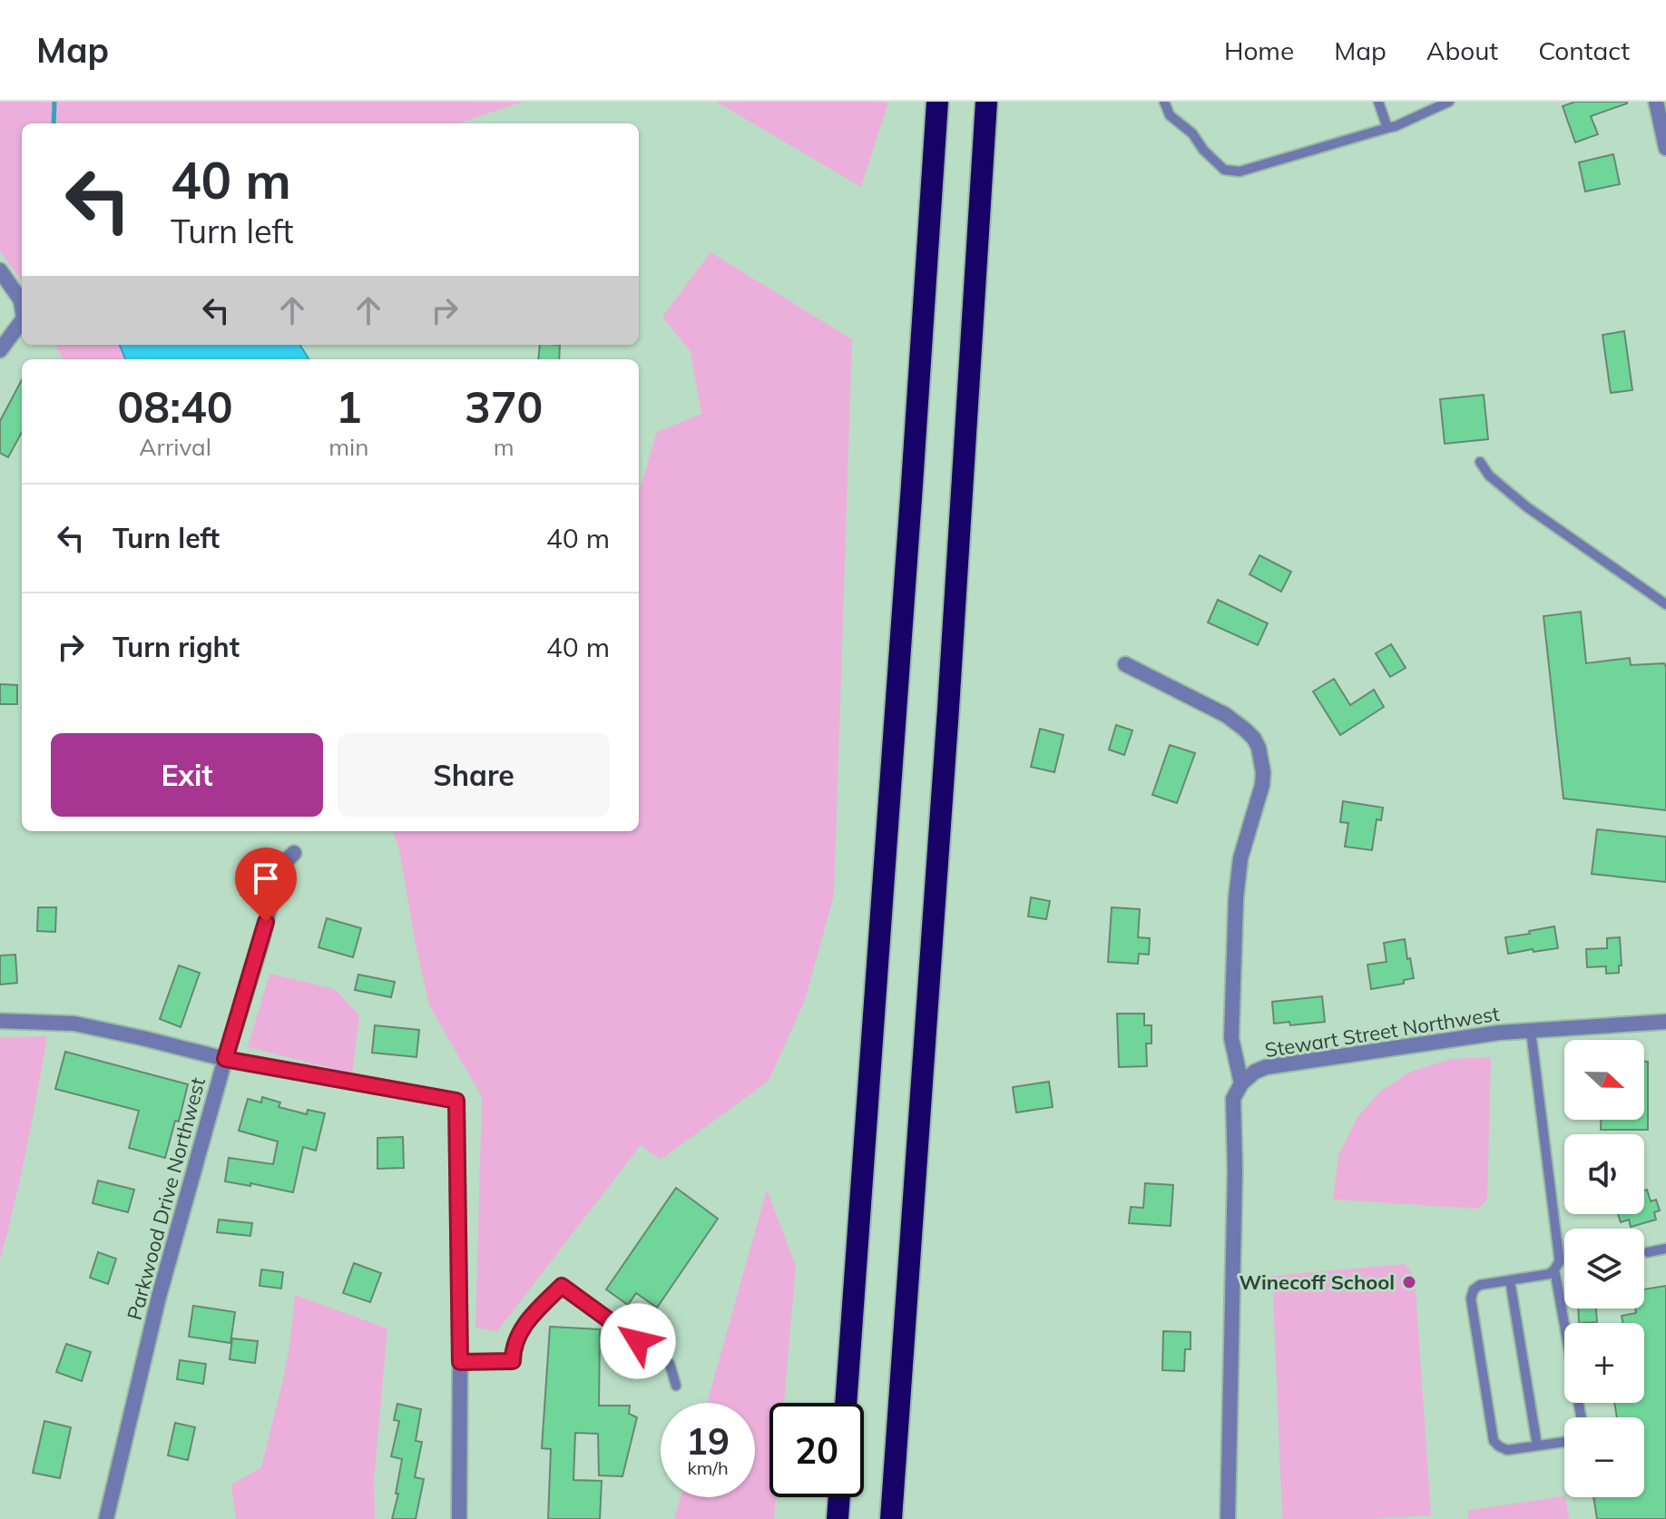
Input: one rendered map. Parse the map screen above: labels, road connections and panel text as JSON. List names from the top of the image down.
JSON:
{
  "streets": {
    "street": ["Stewart Street Northwest", "Parkwood Drive Northwest"]
  },
  "places": ["Winecoff School"],
  "north": "right",
  "page": {
    "header": "Map",
    "nav": [
      "Home",
      "Map",
      "About",
      "Contact"
    ],
    "turn": ["40 m", "Turn left"],
    "eta": [
      "08:40",
      "Arrival",
      "1",
      "min",
      "370",
      "m"
    ],
    "list": [
      {
        "name": "Turn left",
        "value": "40 m"
      },
      {
        "name": "Turn right",
        "value": "40 m"
      }
    ],
    "buttons": ["Exit", "Share"],
    "map_buttons": ["+", "−"],
    "speed": "19 km/h",
    "limit": "20"
  }
}
